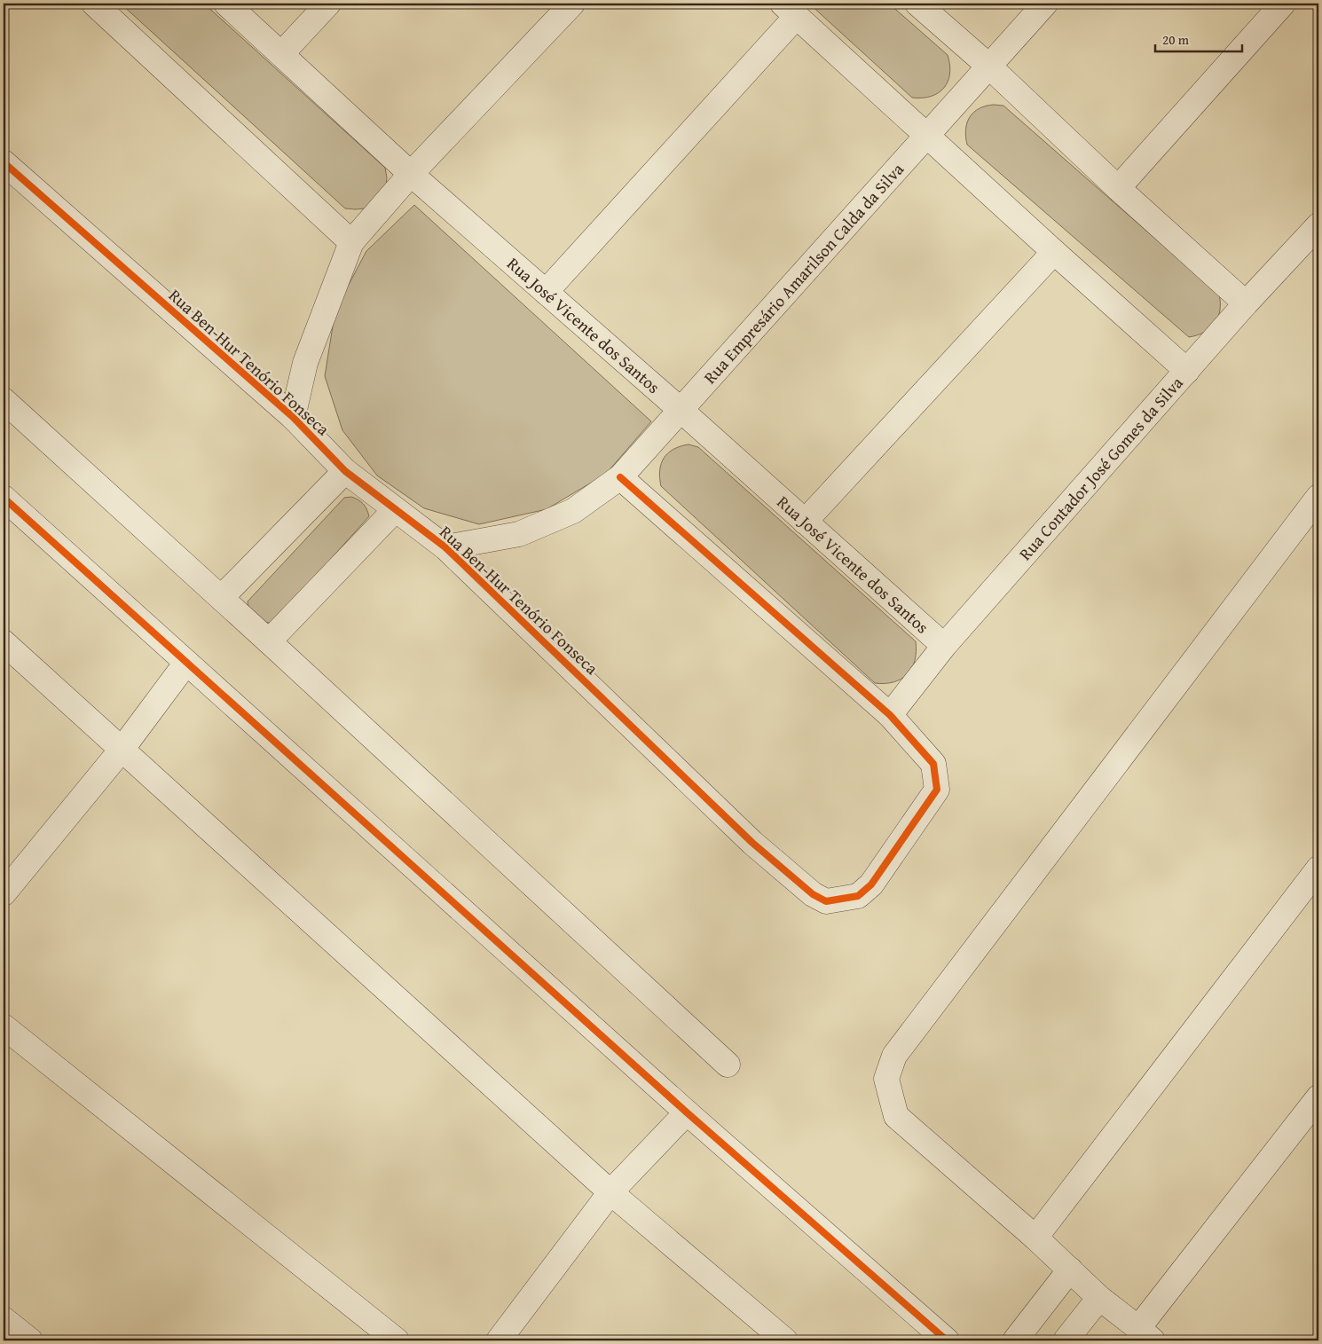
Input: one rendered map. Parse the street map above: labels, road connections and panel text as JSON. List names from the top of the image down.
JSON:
{
  "streets": {
    "street": [
      "Rua Empresário Amarilson Calda da Silva",
      "Rua José Vicente dos Santos",
      "Rua Ben-Hur Tenório Fonseca",
      "Rua Contador José Gomes da Silva"
    ]
  },
  "crossings": [
    ["Rua Empresário Amarilson Calda da Silva", "Rua José Vicente dos Santos"],
    ["Rua Empresário Amarilson Calda da Silva", "Rua Ben-Hur Tenório Fonseca"],
    ["Rua José Vicente dos Santos", "Rua Contador José Gomes da Silva"],
    ["Rua Ben-Hur Tenório Fonseca", "Rua Contador José Gomes da Silva"]
  ],
  "scale_bar": "20 m"
}
